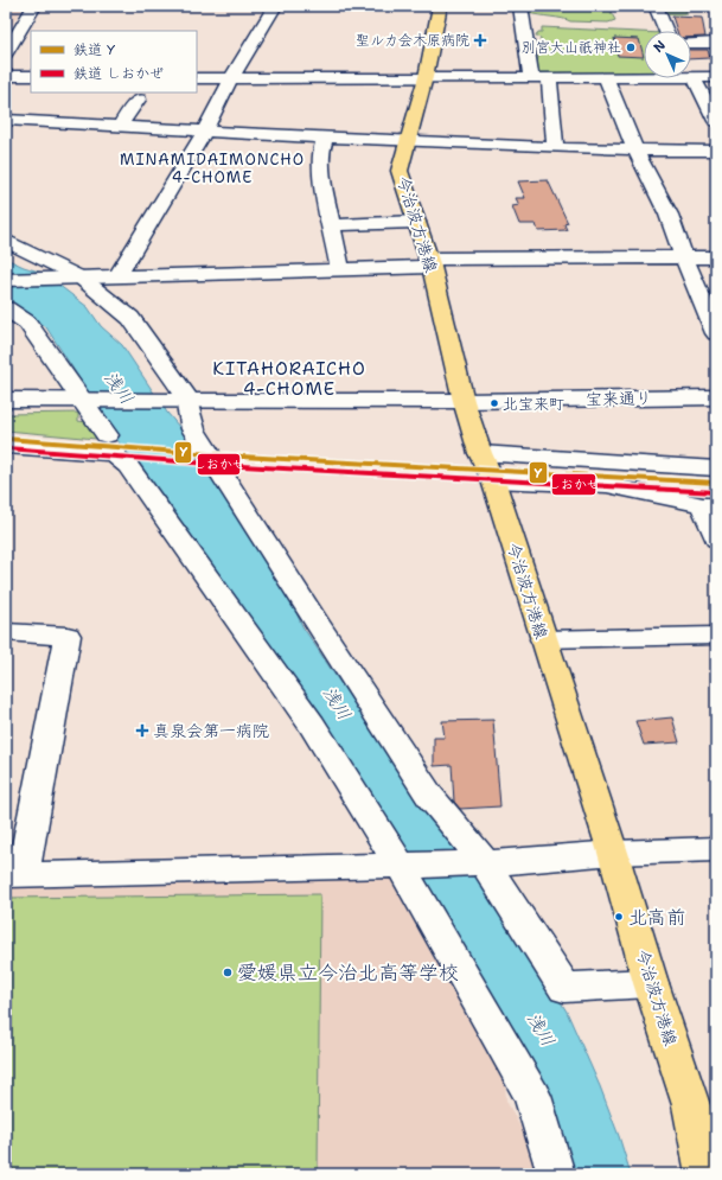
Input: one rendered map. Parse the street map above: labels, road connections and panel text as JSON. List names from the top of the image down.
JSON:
{
  "streets": {
    "main road": ["今治波方港線"],
    "street": ["宝来通り"]
  },
  "crossings": [
    ["今治波方港線", "宝来通り"]
  ],
  "districts": ["MINAMIDAIMONCHO 4-CHOME", "KITAHORAICHO 4-CHOME"],
  "water": ["浅川"],
  "places": {
    "health": ["聖ルカ会木原病院", "真泉会第一病院"],
    "other": [
      "別宮大山祇神社",
      "北宝来町",
      "北高前",
      "愛媛県立今治北高等学校"
    ]
  },
  "lines": ["rail line Y", "rail line しおかぜ"],
  "legend": ["鉄道 Y", "鉄道 しおかぜ"],
  "north": "top left"
}
